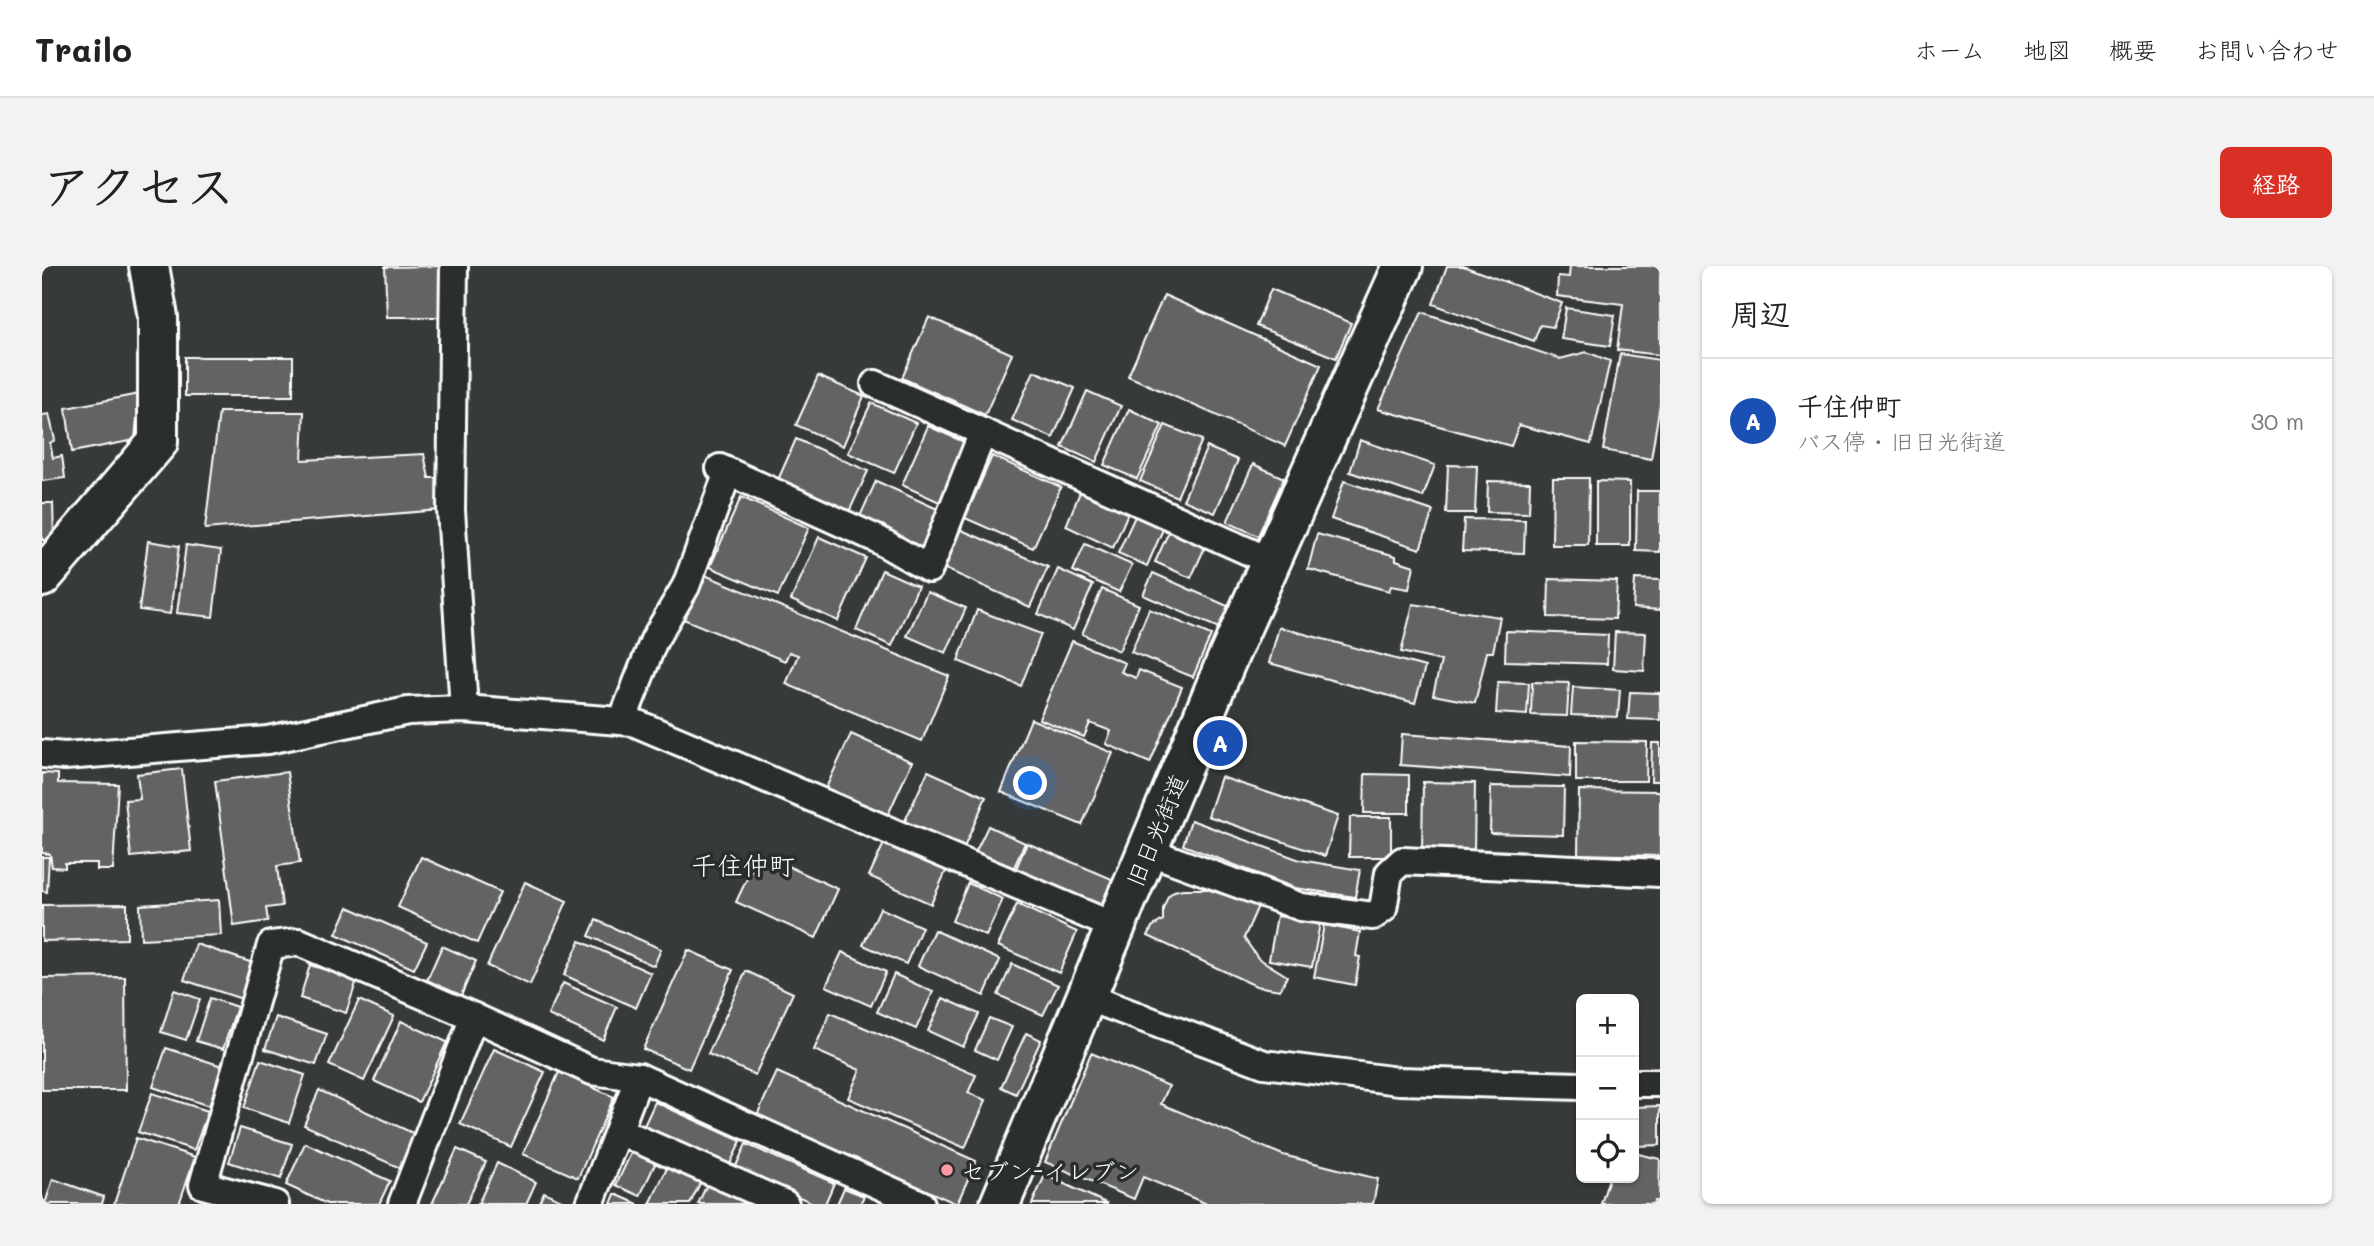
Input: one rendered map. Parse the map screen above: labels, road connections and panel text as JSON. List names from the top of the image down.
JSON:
{
  "streets": {
    "street": ["旧日光街道"]
  },
  "districts": ["千住仲町"],
  "places": ["セブン-イレブン"],
  "page": {
    "header": "Trailo",
    "nav": [
      "ホーム",
      "地図",
      "概要",
      "お問い合わせ"
    ],
    "title": "アクセス",
    "buttons": "経路",
    "heading": "周辺",
    "list": [
      {
        "mark": "A",
        "name": "千住仲町",
        "note": "バス停 · 旧日光街道",
        "value": "30 m"
      }
    ],
    "pins": "A",
    "map_buttons": ["+", "−"]
  }
}
